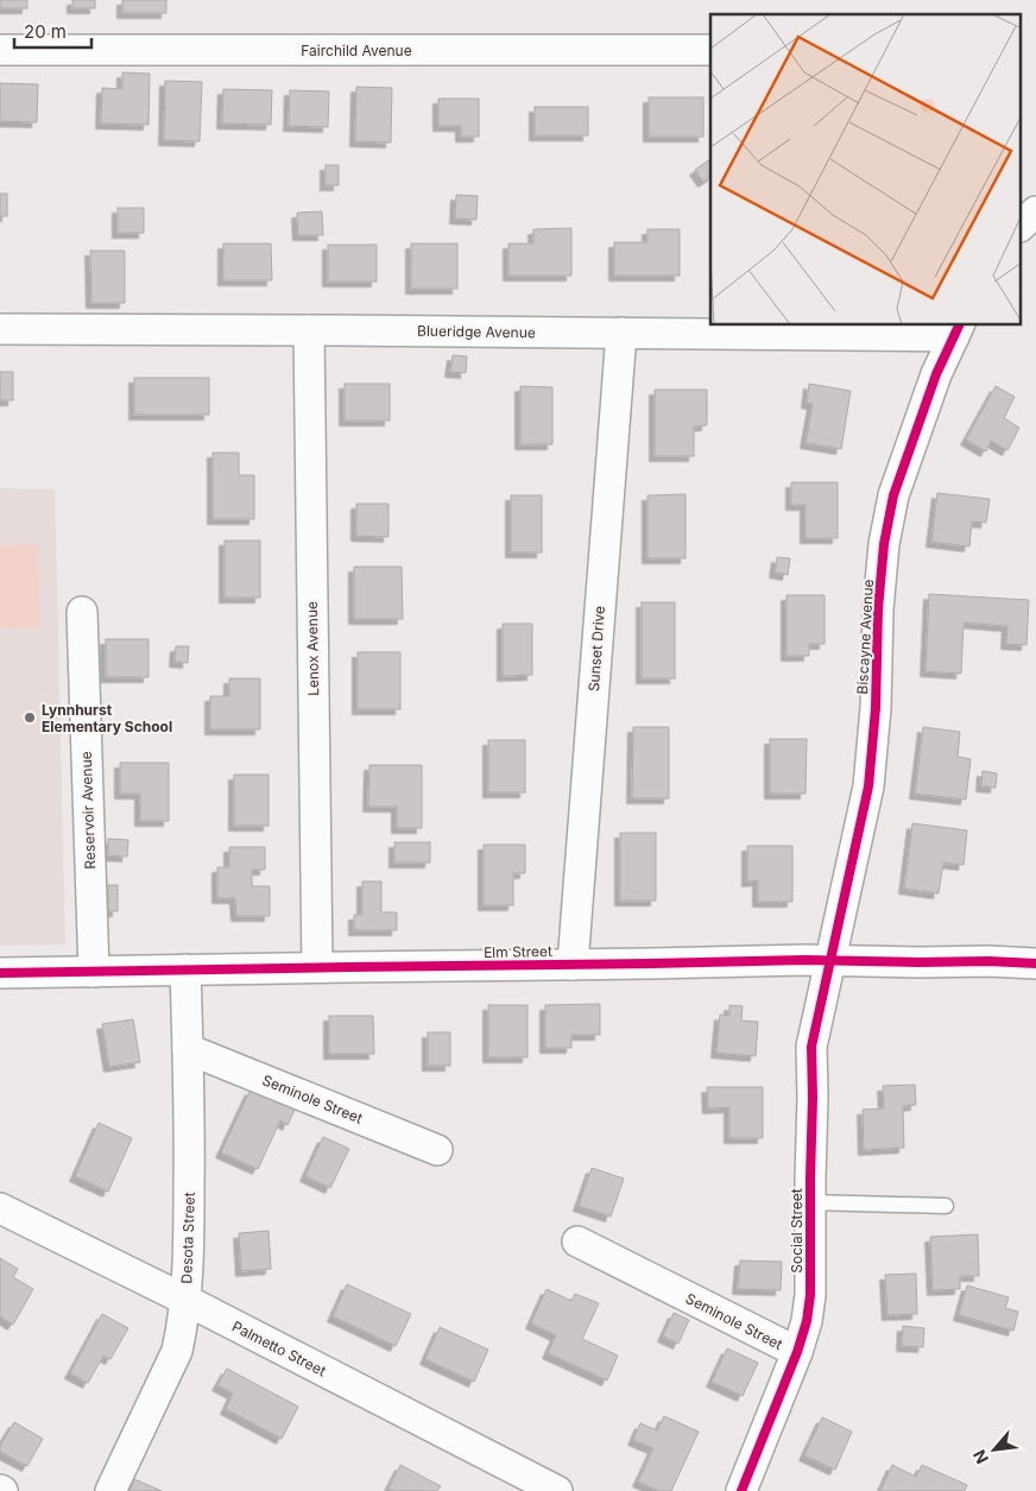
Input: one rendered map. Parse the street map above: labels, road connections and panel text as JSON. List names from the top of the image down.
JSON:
{
  "streets": {
    "street": [
      "Fairchild Avenue",
      "Blueridge Avenue",
      "Biscayne Avenue",
      "Lenox Avenue",
      "Sunset Drive",
      "Reservoir Avenue",
      "Elm Street",
      "Seminole Street",
      "Social Street",
      "Desota Street",
      "Palmetto Street"
    ]
  },
  "crossings": [
    ["Blueridge Avenue", "Biscayne Avenue"],
    ["Blueridge Avenue", "Lenox Avenue"],
    ["Blueridge Avenue", "Sunset Drive"],
    ["Biscayne Avenue", "Elm Street"],
    ["Biscayne Avenue", "Social Street"],
    ["Lenox Avenue", "Elm Street"],
    ["Sunset Drive", "Elm Street"],
    ["Reservoir Avenue", "Elm Street"],
    ["Elm Street", "Social Street"],
    ["Elm Street", "Desota Street"],
    ["Seminole Street", "Social Street"],
    ["Seminole Street", "Desota Street"],
    ["Desota Street", "Palmetto Street"]
  ],
  "places": ["Lynnhurst Elementary School"],
  "scale_bar": "20 m",
  "north": "bottom left"
}
